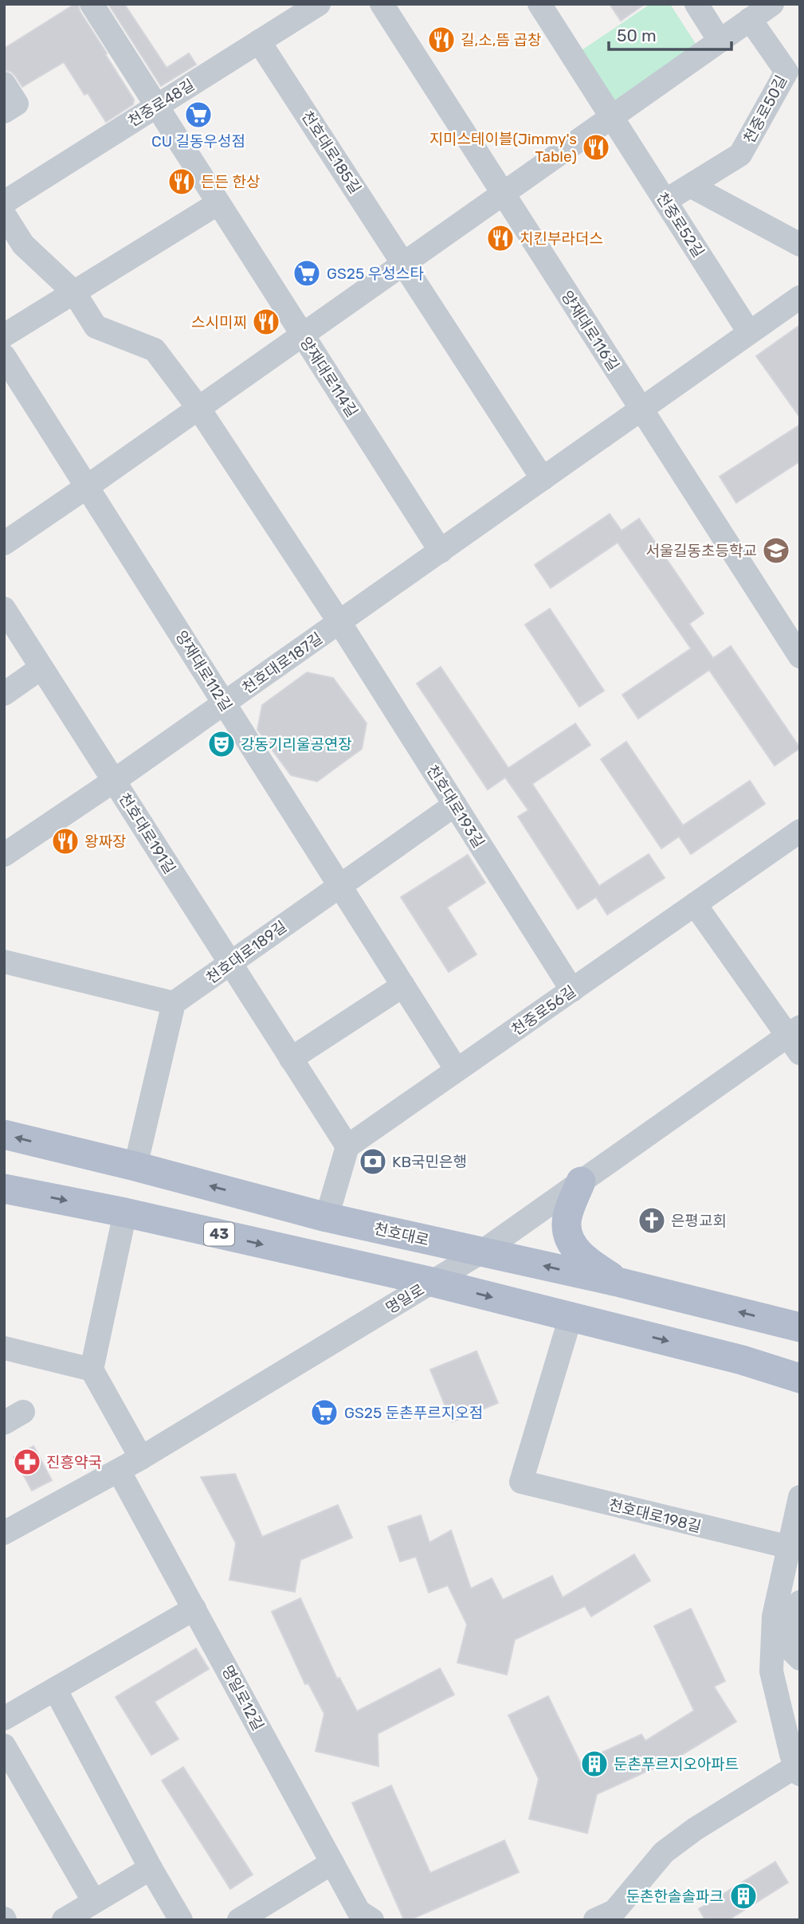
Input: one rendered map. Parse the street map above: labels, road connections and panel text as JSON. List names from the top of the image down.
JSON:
{
  "streets": {
    "main road": ["43", "천호대로"],
    "street": [
      "천중로48길",
      "천중로50길",
      "천호대로185길",
      "천중로52길",
      "양재대로116길",
      "양재대로114길",
      "천호대로187길",
      "양재대로112길",
      "천호대로193길",
      "천호대로191길",
      "천호대로189길",
      "천중로56길",
      "명일로",
      "천호대로198길",
      "명일로12길"
    ]
  },
  "crossings": [
    ["천중로48길", "천호대로185길"],
    ["천중로48길", "양재대로114길"],
    ["천중로50길", "천중로52길"],
    ["양재대로116길", "천호대로187길"],
    ["양재대로114길", "천호대로187길"],
    ["천호대로187길", "양재대로112길"],
    ["천호대로187길", "천호대로193길"],
    ["천호대로187길", "천호대로191길"],
    ["양재대로112길", "천호대로189길"],
    ["양재대로112길", "천중로56길"],
    ["천호대로193길", "천호대로189길"],
    ["천호대로193길", "천중로56길"],
    ["천호대로191길", "천호대로189길"],
    ["천호대로191길", "천중로56길"],
    ["천중로56길", "명일로"],
    ["43", "명일로"],
    ["43", "천호대로198길"],
    ["천호대로", "명일로"],
    ["명일로", "명일로12길"]
  ],
  "places": {
    "restaurant": [
      "길,소,뜸 곱창",
      "지미스테이블(Jimmy's Table)",
      "든든 한상",
      "치킨부라더스",
      "스시미찌",
      "왕짜장"
    ],
    "supermarket": ["CU 길동우성점", "GS25 우성스타", "GS25 둔촌푸르지오점"],
    "school or university": ["서울길동초등학교"],
    "theatre": ["강동기리울공연장"],
    "bank": ["KB국민은행"],
    "church": ["은평교회"],
    "pharmacy": ["진흥약국"],
    "building": ["둔촌푸르지오아파트", "둔촌한솔솔파크"]
  },
  "scale_bar": "50 m"
}
